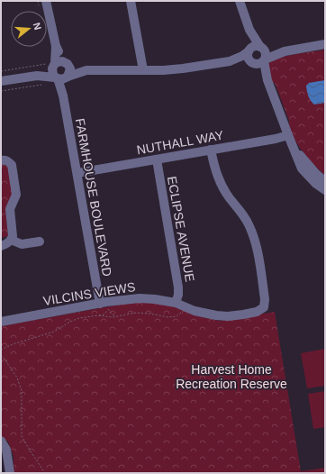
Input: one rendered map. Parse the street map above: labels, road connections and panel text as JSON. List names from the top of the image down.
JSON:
{
  "streets": {
    "street": [
      "NUTHALL WAY",
      "FARMHOUSE BOULEVARD",
      "ECLIPSE AVENUE",
      "VILCINS VIEWS"
    ]
  },
  "crossings": [
    ["NUTHALL WAY", "FARMHOUSE BOULEVARD"],
    ["NUTHALL WAY", "ECLIPSE AVENUE"],
    ["NUTHALL WAY", "VILCINS VIEWS"],
    ["FARMHOUSE BOULEVARD", "VILCINS VIEWS"],
    ["ECLIPSE AVENUE", "VILCINS VIEWS"]
  ],
  "parks": ["Harvest Home Recreation Reserve"],
  "north": "right"
}
